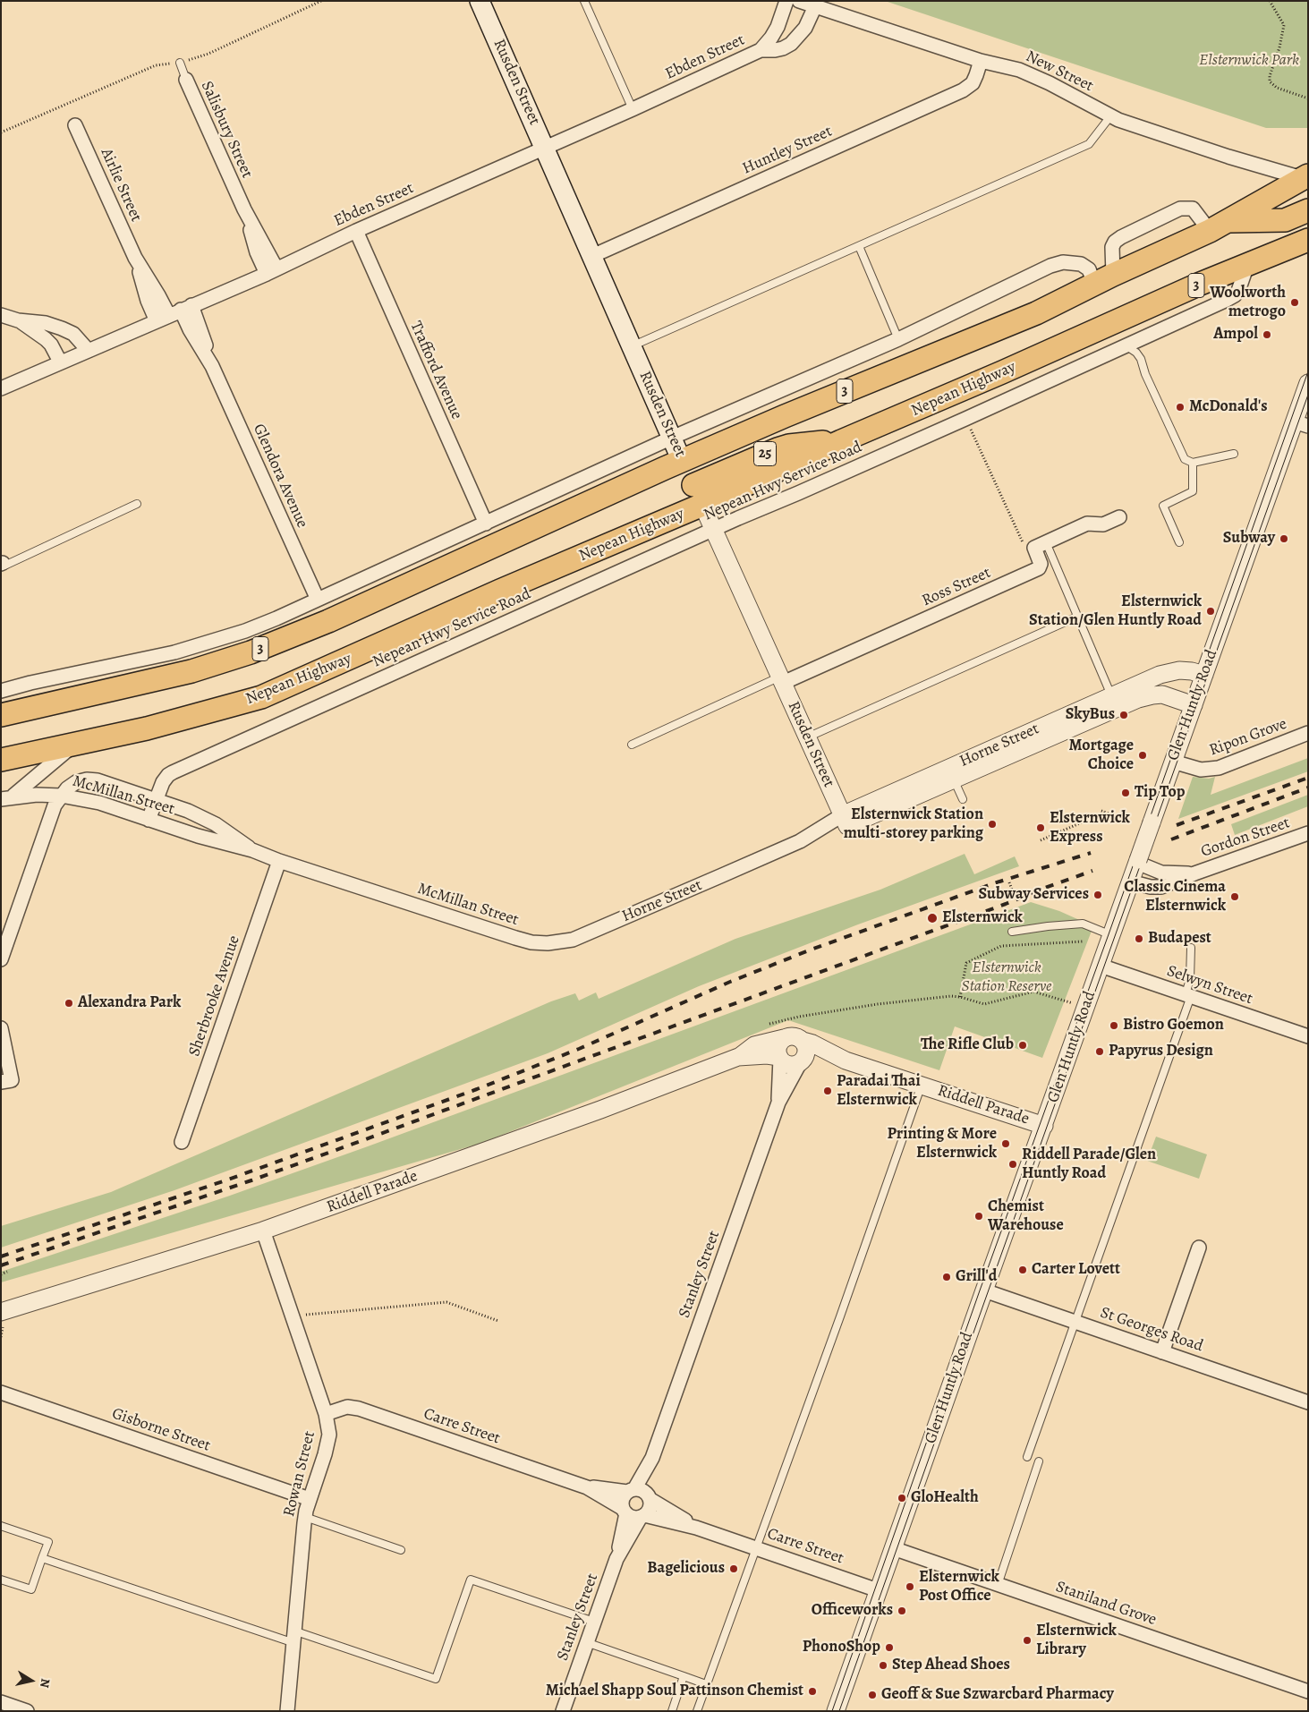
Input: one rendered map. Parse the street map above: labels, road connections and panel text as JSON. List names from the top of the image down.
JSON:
{
  "streets": {
    "highway": [
      "Rusden Street",
      "3",
      "Nepean Highway",
      "25"
    ],
    "street": [
      "Ebden Street",
      "New Street",
      "Salisbury Street",
      "Huntley Street",
      "Airlie Street",
      "Trafford Avenue",
      "Glendora Avenue",
      "Nepean Hwy Service Road",
      "Ross Street",
      "Glen Huntly Road",
      "Ripon Grove",
      "Horne Street",
      "McMillan Street",
      "Gordon Street",
      "Selwyn Street",
      "Sherbrooke Avenue",
      "Riddell Parade",
      "Stanley Street",
      "St Georges Road",
      "Carre Street",
      "Gisborne Street",
      "Rowan Street",
      "Staniland Grove"
    ]
  },
  "crossings": [
    ["Ebden Street", "New Street"],
    ["Ebden Street", "Rusden Street"],
    ["Ebden Street", "Salisbury Street"],
    ["Ebden Street", "Airlie Street"],
    ["Ebden Street", "Trafford Avenue"],
    ["Ebden Street", "Glendora Avenue"],
    ["New Street", "Huntley Street"],
    ["New Street", "3"],
    ["Rusden Street", "Huntley Street"],
    ["Rusden Street", "3"],
    ["Rusden Street", "Nepean Highway"],
    ["Rusden Street", "25"],
    ["Rusden Street", "Nepean Hwy Service Road"],
    ["Rusden Street", "Ross Street"],
    ["Rusden Street", "Horne Street"],
    ["Airlie Street", "Glendora Avenue"],
    ["Nepean Highway", "25"],
    ["Nepean Highway", "Nepean Hwy Service Road"],
    ["Nepean Hwy Service Road", "McMillan Street"],
    ["Glen Huntly Road", "Ripon Grove"],
    ["Glen Huntly Road", "Horne Street"],
    ["Glen Huntly Road", "Gordon Street"],
    ["Glen Huntly Road", "Selwyn Street"],
    ["Glen Huntly Road", "Riddell Parade"],
    ["Glen Huntly Road", "St Georges Road"],
    ["Glen Huntly Road", "Carre Street"],
    ["Glen Huntly Road", "Staniland Grove"],
    ["Horne Street", "McMillan Street"],
    ["McMillan Street", "Sherbrooke Avenue"],
    ["Riddell Parade", "Stanley Street"],
    ["Riddell Parade", "Rowan Street"],
    ["Stanley Street", "Carre Street"],
    ["Carre Street", "Rowan Street"],
    ["Gisborne Street", "Rowan Street"]
  ],
  "parks": ["Elsternwick Park", "Elsternwick Station Reserve"],
  "places": [
    "Woolworth metrogo",
    "Ampol",
    "McDonald's",
    "Subway",
    "Elsternwick Station/Glen Huntly Road",
    "SkyBus",
    "Mortgage Choice",
    "Tip Top",
    "Elsternwick Station multi-storey parking",
    "Elsternwick Express",
    "Subway Services",
    "Classic Cinema Elsternwick",
    "Elsternwick",
    "Budapest",
    "Alexandra Park",
    "Bistro Goemon",
    "The Rifle Club",
    "Papyrus Design",
    "Paradai Thai Elsternwick",
    "Printing & More Elsternwick",
    "Riddell Parade/Glen Huntly Road",
    "Chemist Warehouse",
    "Carter Lovett",
    "Grill'd",
    "GloHealth",
    "Bagelicious",
    "Elsternwick Post Office",
    "Officeworks",
    "Elsternwick Library",
    "PhonoShop",
    "Step Ahead Shoes",
    "Michael Shapp Soul Pattinson Chemist",
    "Geoff & Sue Szwarcbard Pharmacy"
  ],
  "north": "right"
}
